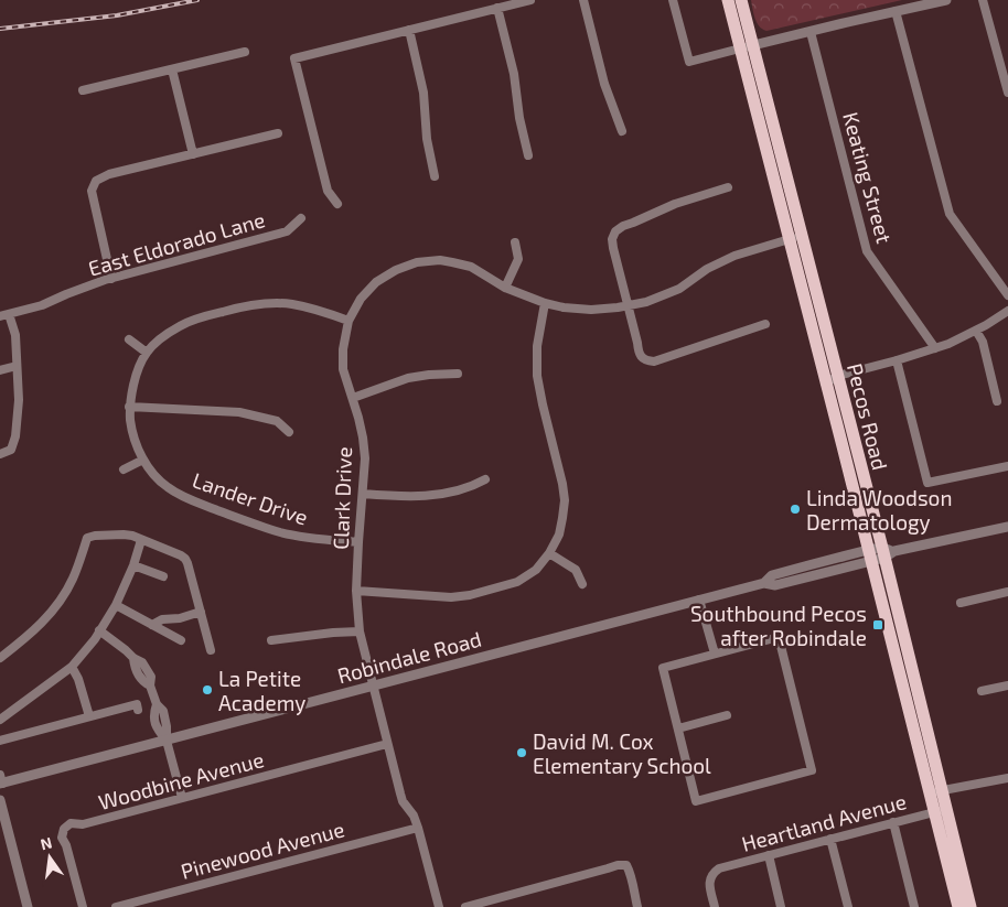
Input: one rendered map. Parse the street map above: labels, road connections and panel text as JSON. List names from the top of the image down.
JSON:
{
  "streets": {
    "main road": ["Pecos Road"],
    "street": [
      "Keating Street",
      "East Eldorado Lane",
      "Lander Drive",
      "Clark Drive",
      "Robindale Road",
      "Woodbine Avenue",
      "Heartland Avenue",
      "Pinewood Avenue"
    ]
  },
  "crossings": [
    ["Pecos Road", "Clark Drive"],
    ["Pecos Road", "Robindale Road"],
    ["Pecos Road", "Heartland Avenue"],
    ["Lander Drive", "Clark Drive"],
    ["Clark Drive", "Robindale Road"],
    ["Clark Drive", "Woodbine Avenue"],
    ["Clark Drive", "Pinewood Avenue"]
  ],
  "places": {
    "other": ["Linda Woodson Dermatology", "La Petite Academy", "David M. Cox Elementary School"],
    "transit": ["Southbound Pecos after Robindale"]
  },
  "north": "top"
}
